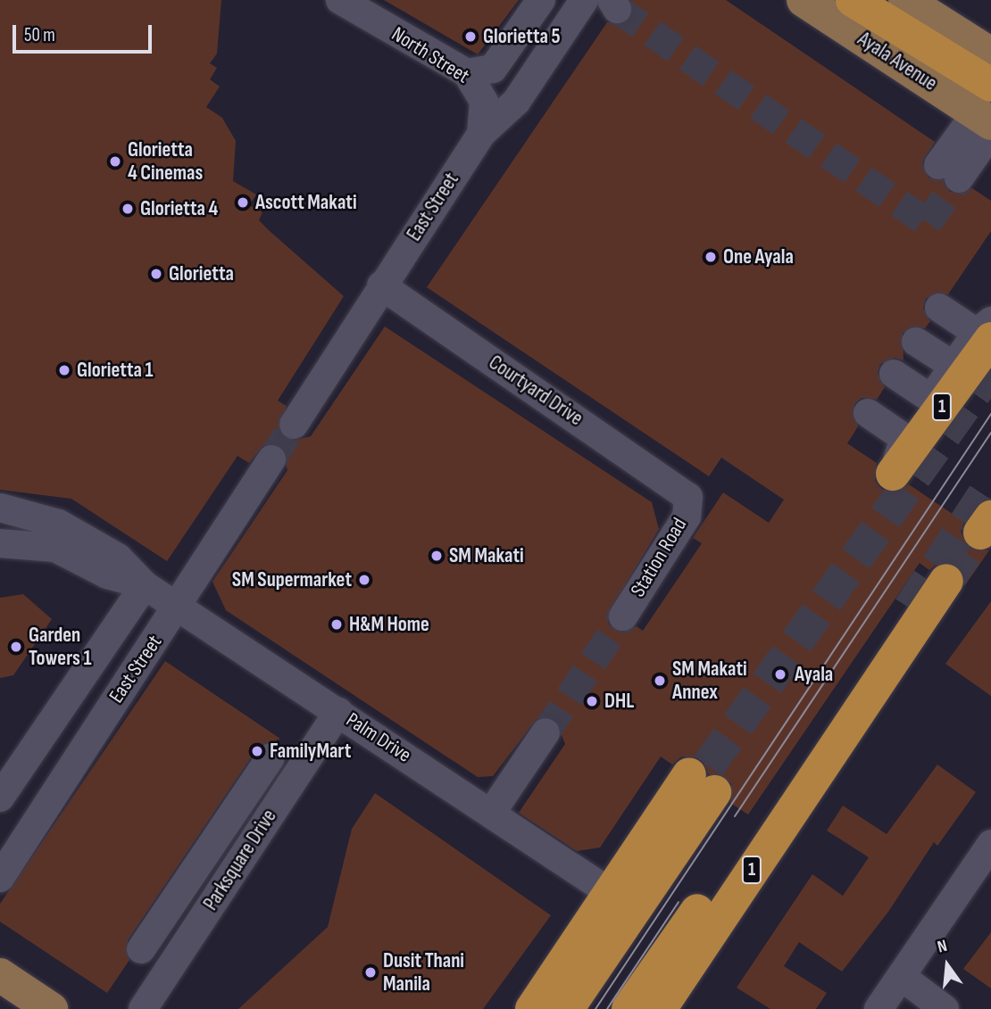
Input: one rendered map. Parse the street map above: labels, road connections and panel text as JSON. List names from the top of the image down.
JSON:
{
  "streets": {
    "highway": ["1"],
    "main road": ["Ayala Avenue"],
    "street": [
      "North Street",
      "East Street",
      "Courtyard Drive",
      "Station Road",
      "Palm Drive",
      "Parksquare Drive"
    ]
  },
  "crossings": [
    ["North Street", "East Street"],
    ["East Street", "Courtyard Drive"],
    ["East Street", "Palm Drive"],
    ["Courtyard Drive", "Station Road"],
    ["Palm Drive", "Parksquare Drive"]
  ],
  "places": [
    "Glorietta 5",
    "Glorietta 4 Cinemas",
    "Ascott Makati",
    "Glorietta 4",
    "One Ayala",
    "Glorietta",
    "Glorietta 1",
    "SM Makati",
    "SM Supermarket",
    "H&M Home",
    "Garden Towers 1",
    "Ayala",
    "SM Makati Annex",
    "DHL",
    "FamilyMart",
    "Dusit Thani Manila"
  ],
  "scale_bar": "50 m",
  "north": "top"
}
